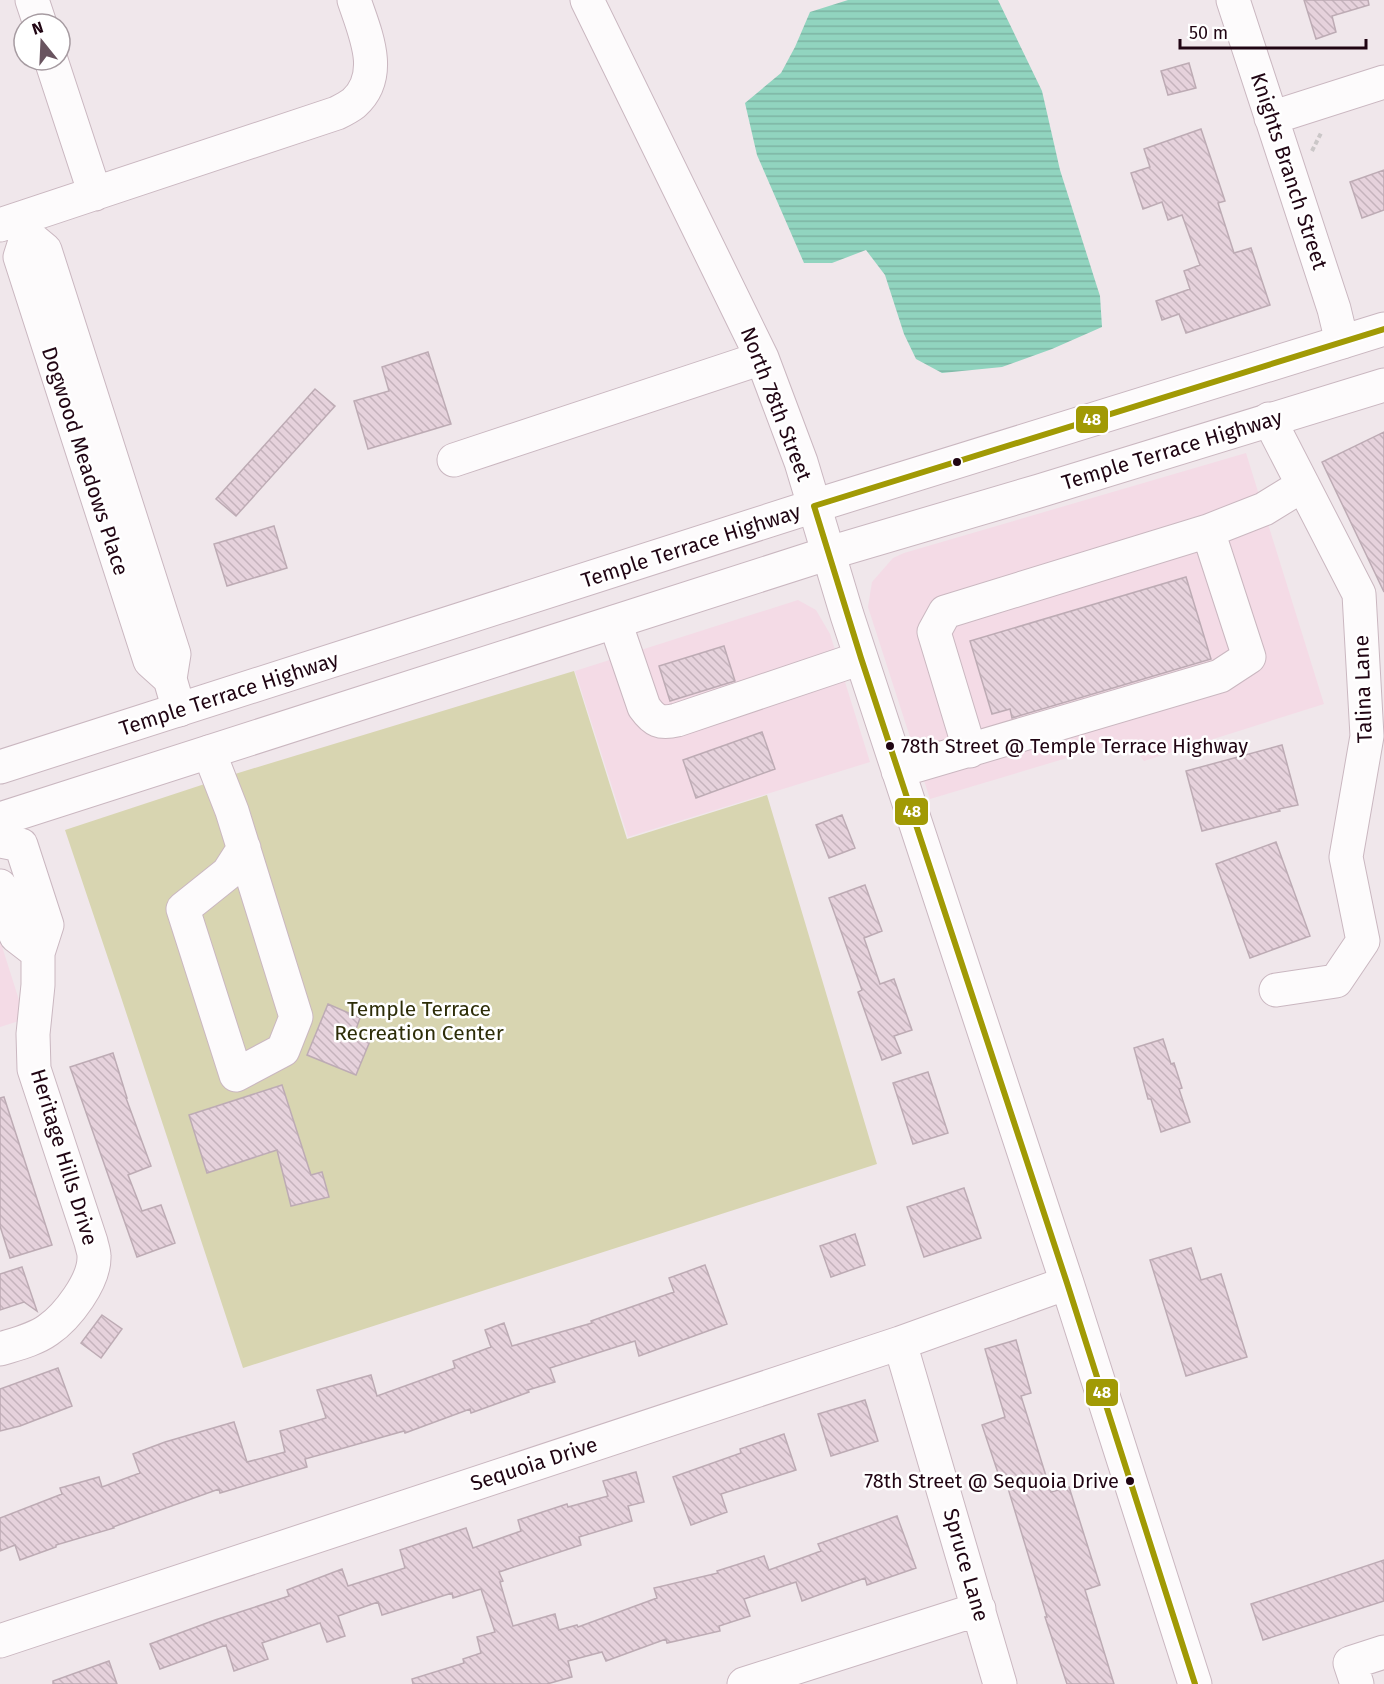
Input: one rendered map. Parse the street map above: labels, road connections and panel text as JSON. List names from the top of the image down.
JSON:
{
  "streets": {
    "street": [
      "Knights Branch Street",
      "North 78th Street",
      "Temple Terrace Highway",
      "Dogwood Meadows Place",
      "Talina Lane",
      "Heritage Hills Drive",
      "Sequoia Drive",
      "Spruce Lane"
    ]
  },
  "crossings": [
    ["Knights Branch Street", "Temple Terrace Highway"],
    ["North 78th Street", "Temple Terrace Highway"],
    ["North 78th Street", "Sequoia Drive"],
    ["Temple Terrace Highway", "Dogwood Meadows Place"],
    ["Temple Terrace Highway", "Talina Lane"],
    ["Sequoia Drive", "Spruce Lane"]
  ],
  "parks": ["Temple Terrace Recreation Center"],
  "places": ["78th Street @ Temple Terrace Highway", "78th Street @ Sequoia Drive"],
  "lines": ["transit line 48"],
  "scale_bar": "50 m",
  "north": "top"
}
